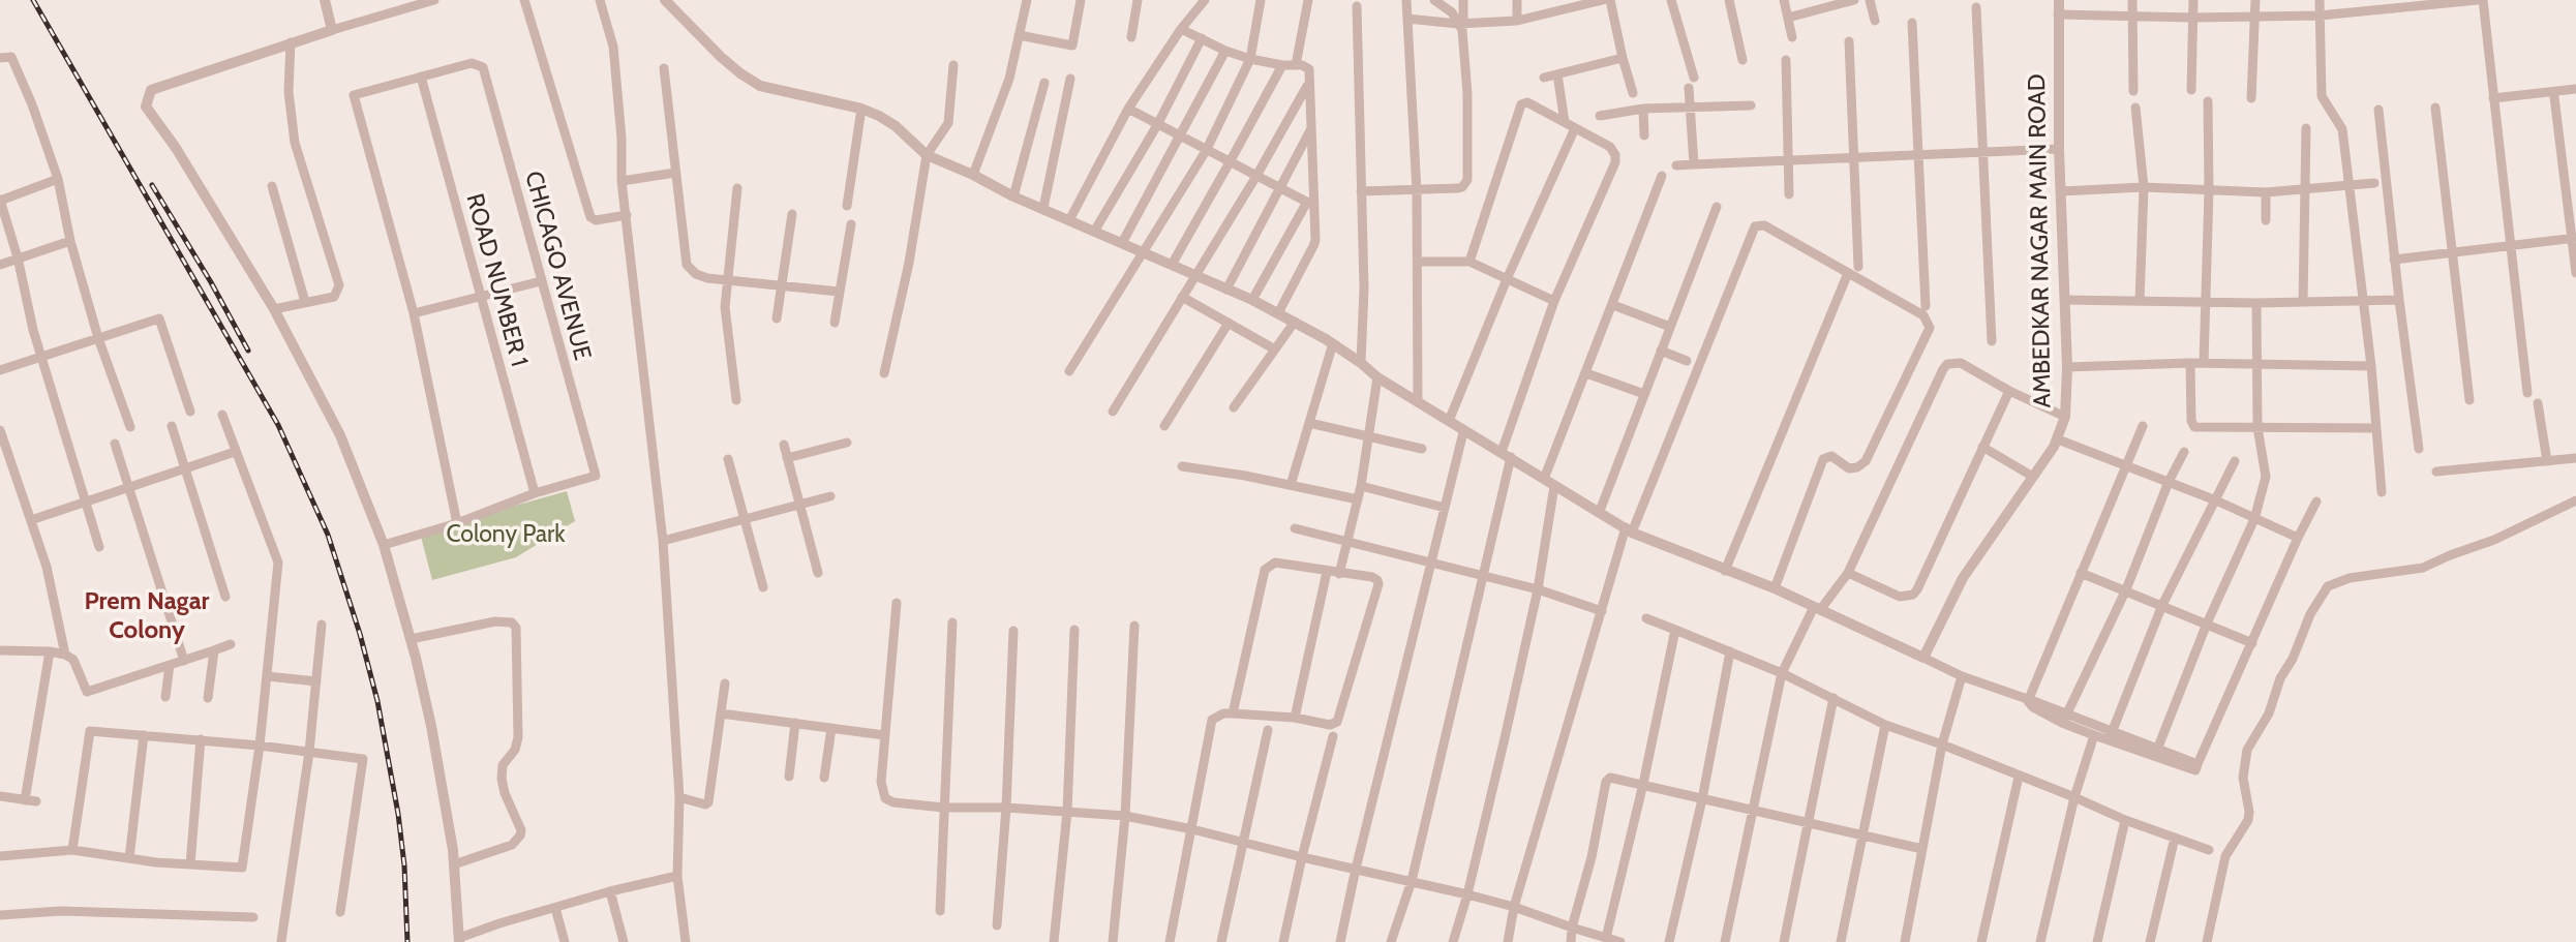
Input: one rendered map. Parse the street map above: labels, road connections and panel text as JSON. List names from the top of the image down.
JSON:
{
  "streets": {
    "street": ["AMBEDKAR NAGAR MAIN ROAD", "CHICAGO AVENUE", "ROAD NUMBER 1"]
  },
  "crossings": [
    ["CHICAGO AVENUE", "ROAD NUMBER 1"]
  ],
  "districts": ["Prem Nagar Colony"],
  "parks": ["Colony Park"]
}
